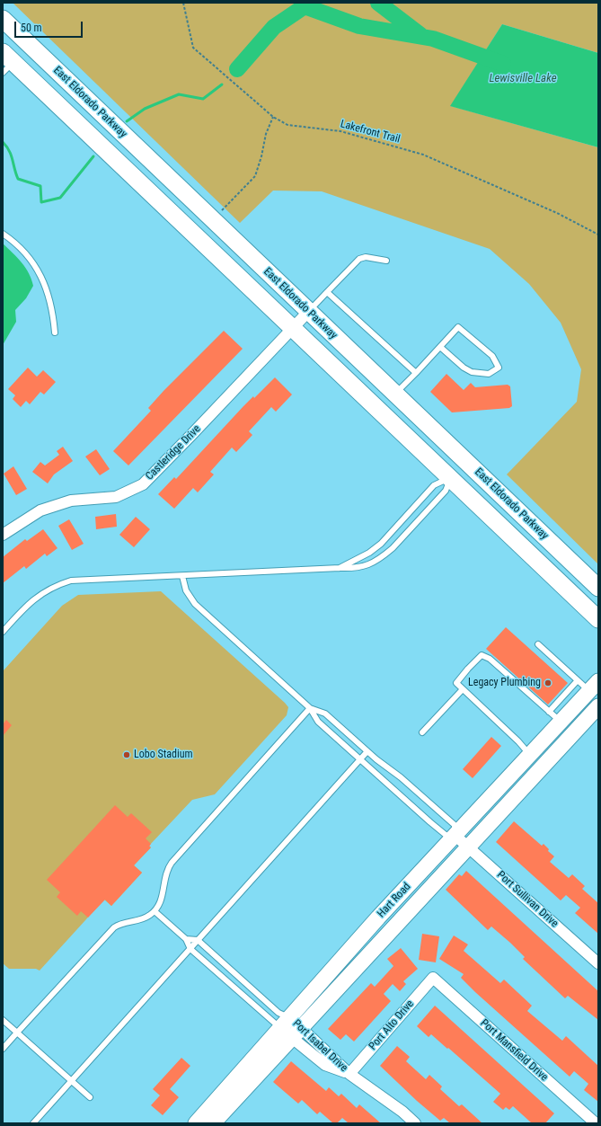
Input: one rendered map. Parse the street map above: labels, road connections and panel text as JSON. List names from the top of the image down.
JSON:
{
  "streets": {
    "main road": ["East Eldorado Parkway"],
    "street": [
      "Castleridge Drive",
      "Port Sullivan Drive",
      "Hart Road",
      "Port Alto Drive",
      "Port Isabel Drive",
      "Port Mansfield Drive"
    ],
    "path": ["Lakefront Trail"]
  },
  "crossings": [
    ["East Eldorado Parkway", "Castleridge Drive"],
    ["Port Sullivan Drive", "Hart Road"],
    ["Hart Road", "Port Isabel Drive"],
    ["Port Alto Drive", "Port Isabel Drive"],
    ["Port Alto Drive", "Port Mansfield Drive"]
  ],
  "water": ["Lewisville Lake"],
  "places": ["Legacy Plumbing", "Lobo Stadium"],
  "scale_bar": "50 m"
}
